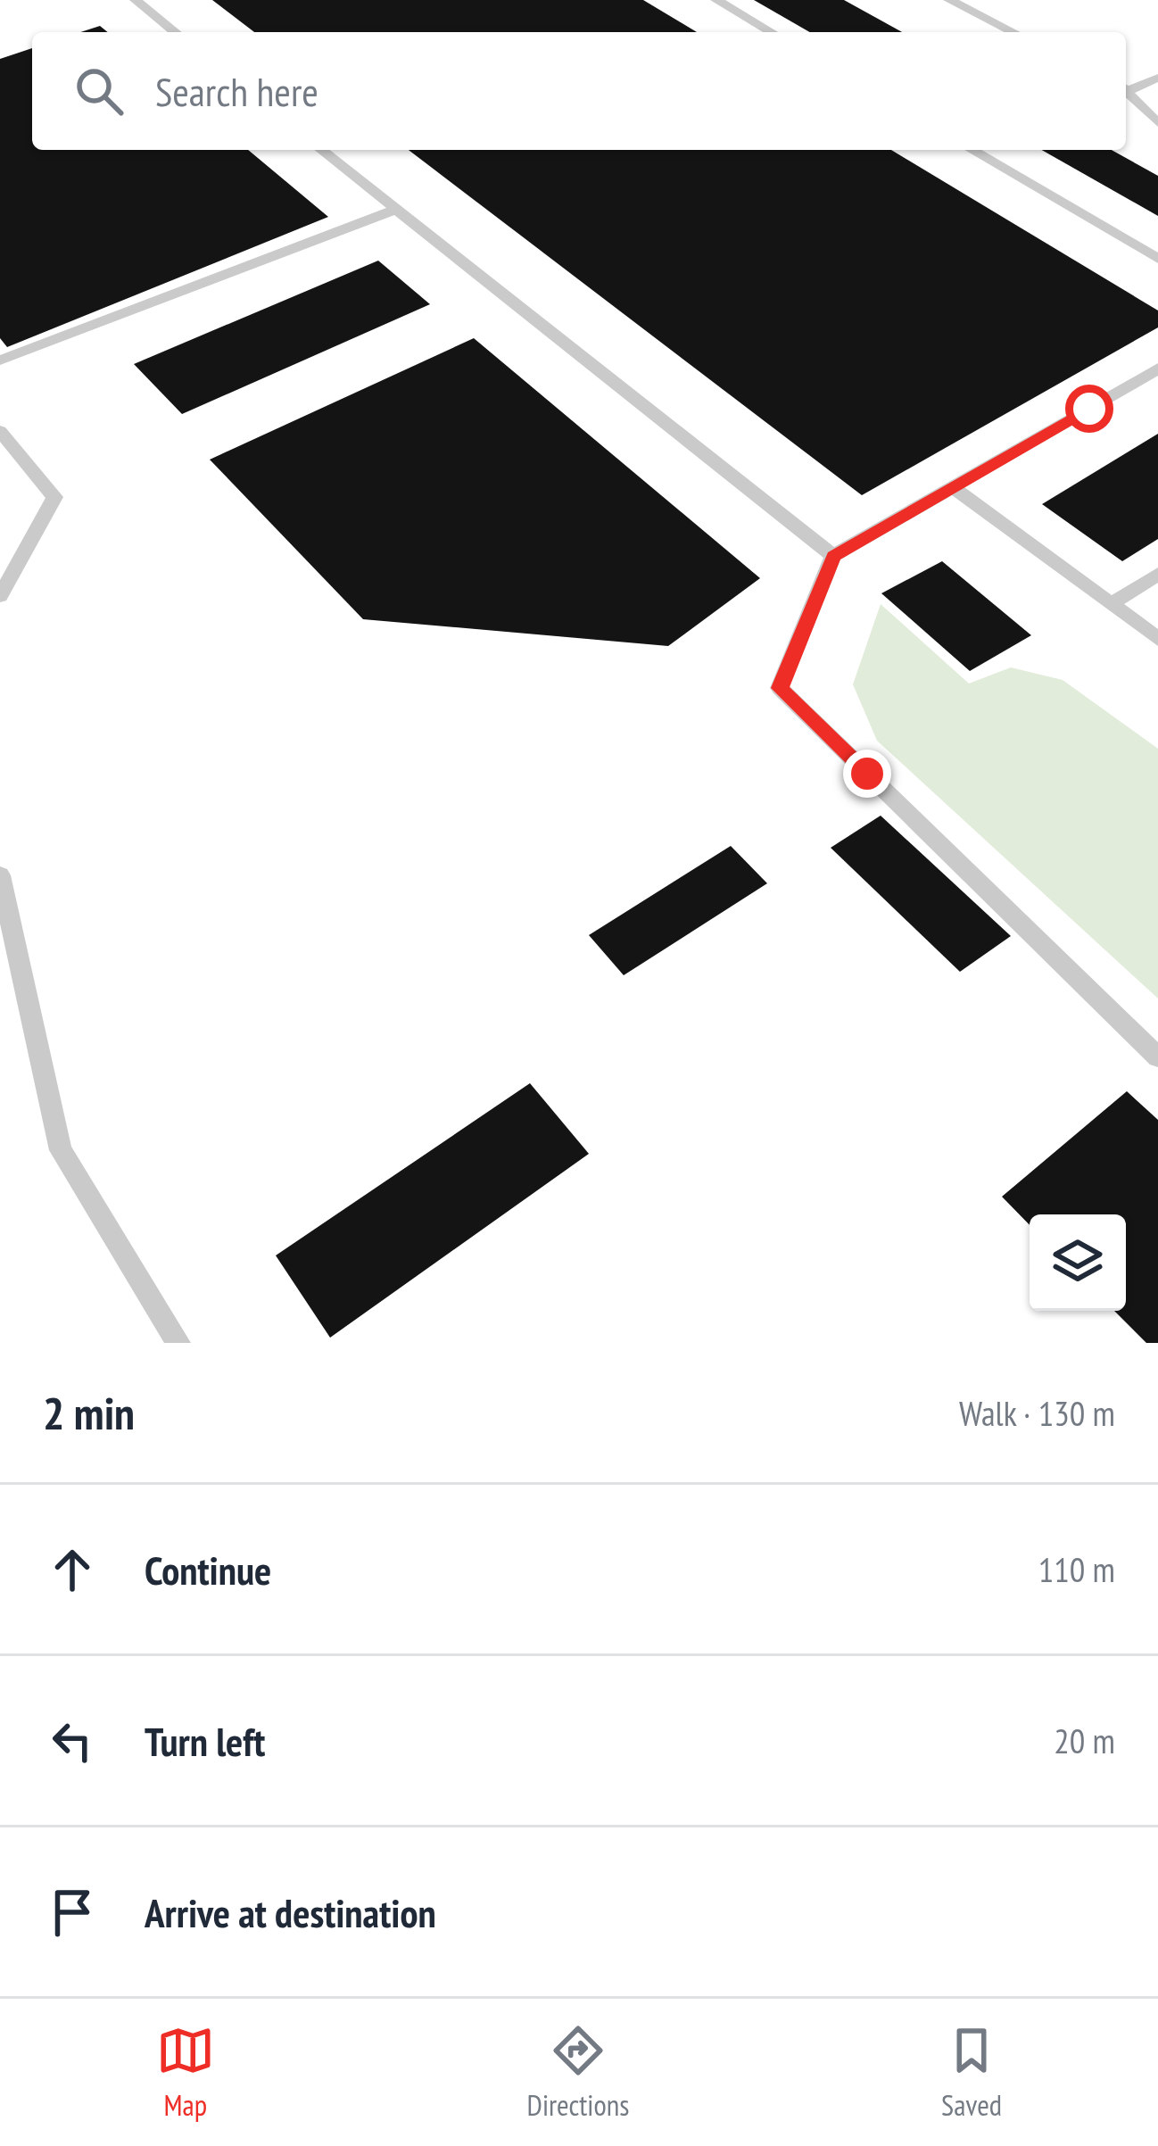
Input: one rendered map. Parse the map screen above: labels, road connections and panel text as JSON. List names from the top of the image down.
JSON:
{
  "page": {
    "search": "Search here",
    "heading": ["2 min", "Walk · 130 m"],
    "list": [
      ["Continue", "110 m"],
      ["Turn left", "20 m"],
      "Arrive at destination"
    ],
    "nav": ["Map", "Directions", "Saved"]
  }
}
